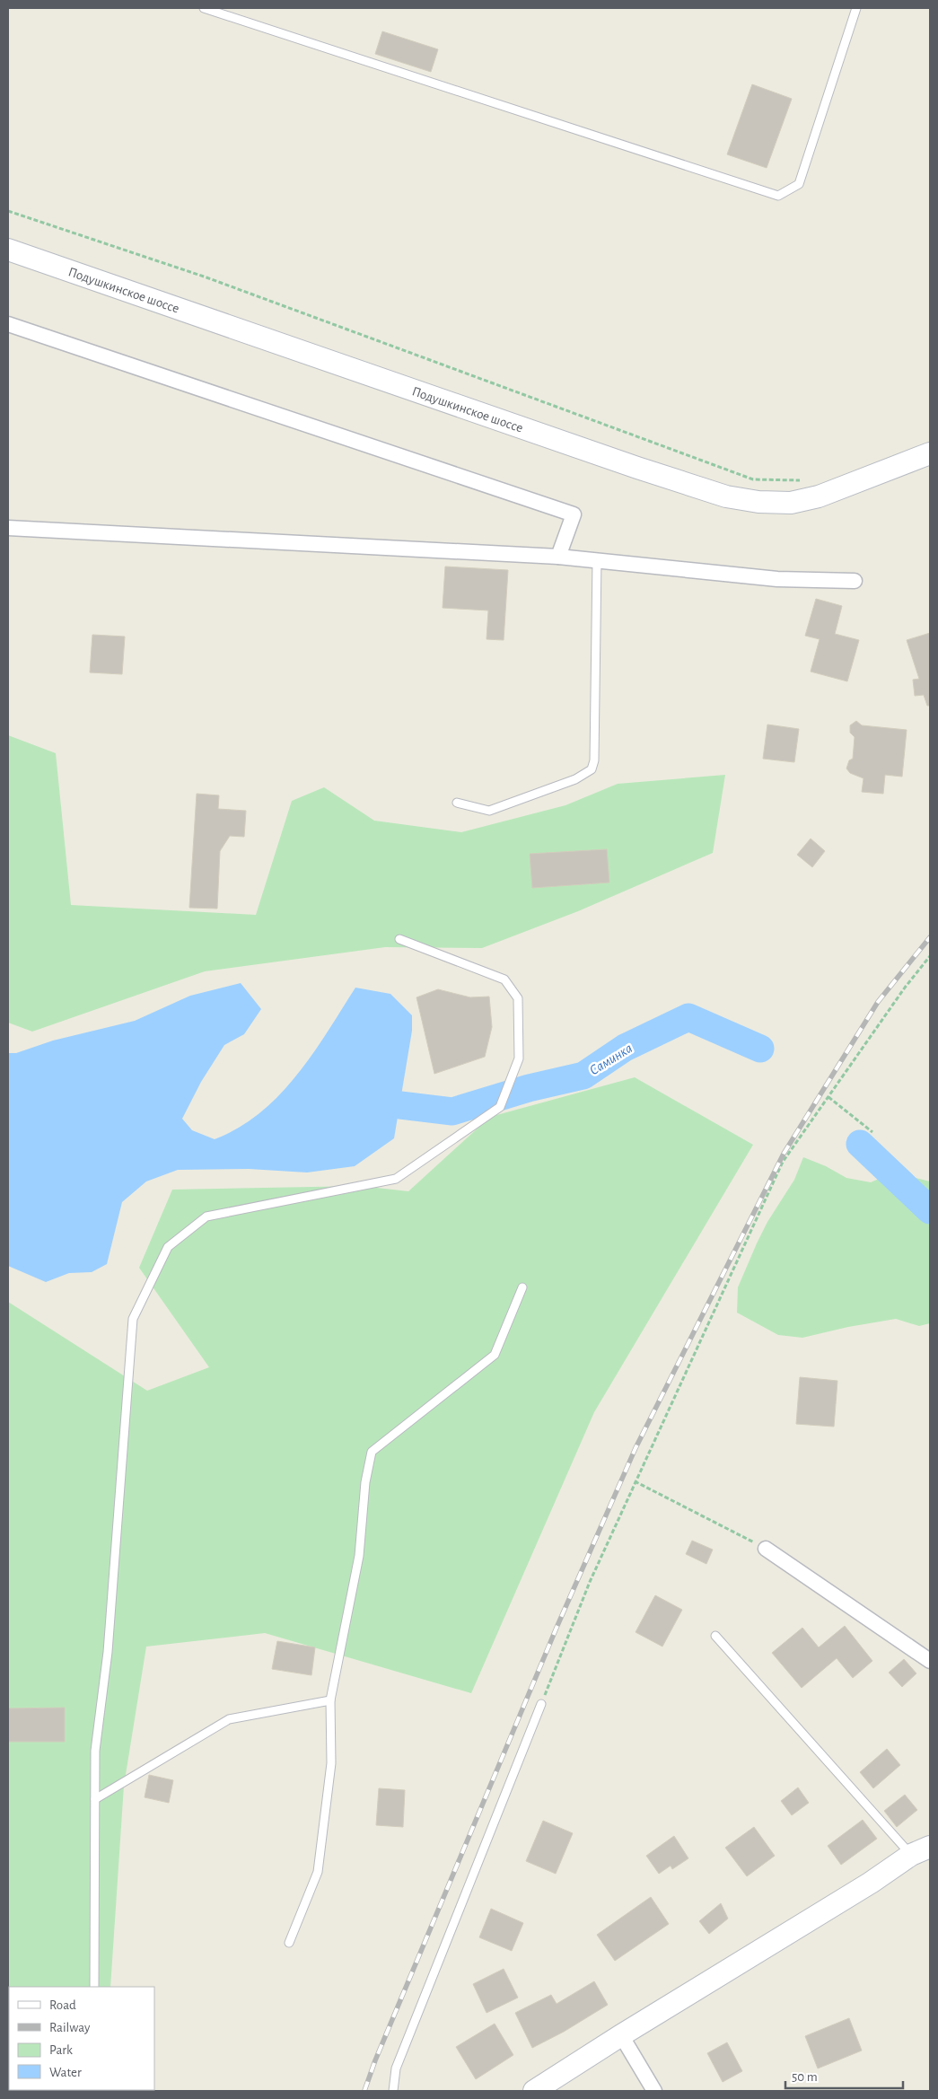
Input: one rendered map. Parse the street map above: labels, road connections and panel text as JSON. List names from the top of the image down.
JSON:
{
  "streets": {
    "main road": ["Подушкинское шоссе"]
  },
  "water": ["Саминка"],
  "legend": [
    "Road",
    "Railway",
    "Park",
    "Water"
  ],
  "scale_bar": "50 m"
}
